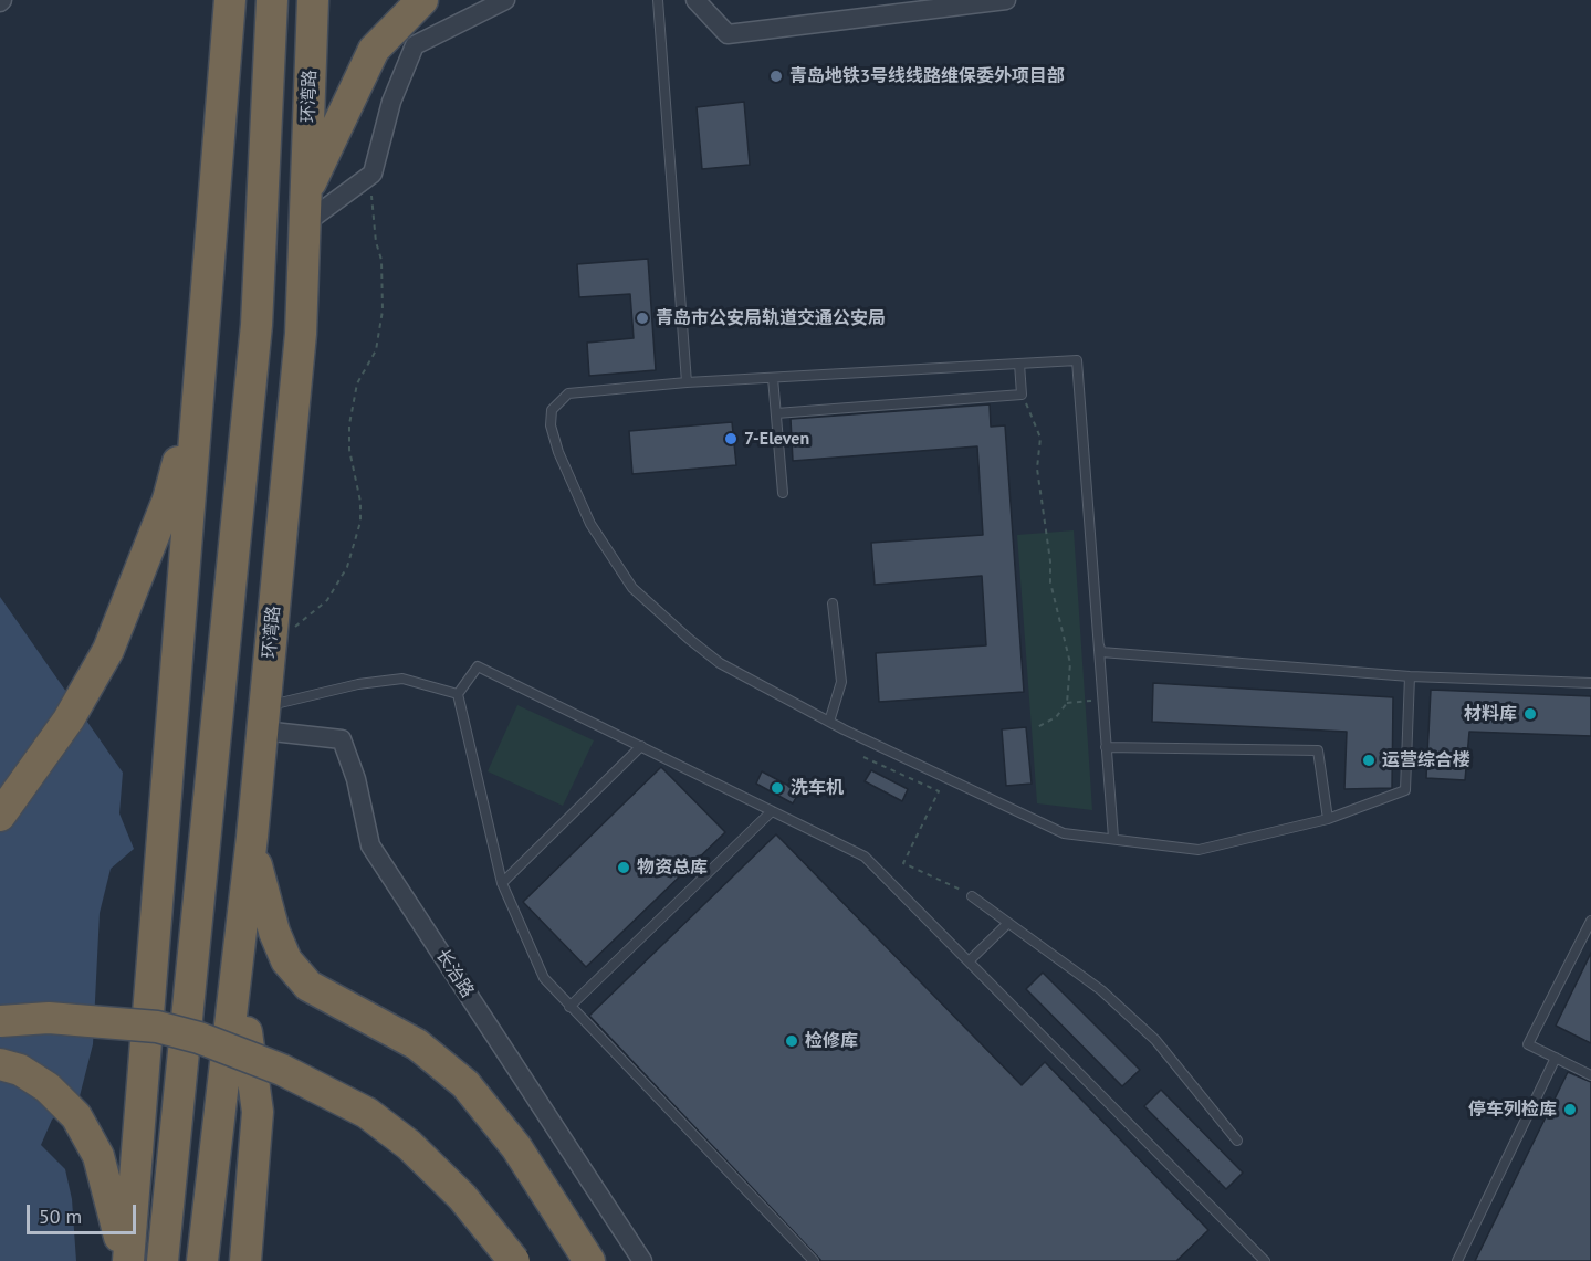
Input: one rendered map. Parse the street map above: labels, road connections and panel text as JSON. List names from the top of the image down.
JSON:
{
  "streets": {
    "highway": ["环湾路"],
    "street": ["长治路"]
  },
  "crossings": [
    ["环湾路", "长治路"]
  ],
  "places": [
    "青岛地铁3号线线路维保委外项目部",
    "青岛市公安局轨道交通公安局",
    "7-Eleven",
    "材料库",
    "运营综合楼",
    "洗车机",
    "物资总库",
    "检修库",
    "停车列检库"
  ],
  "scale_bar": "50 m"
}
